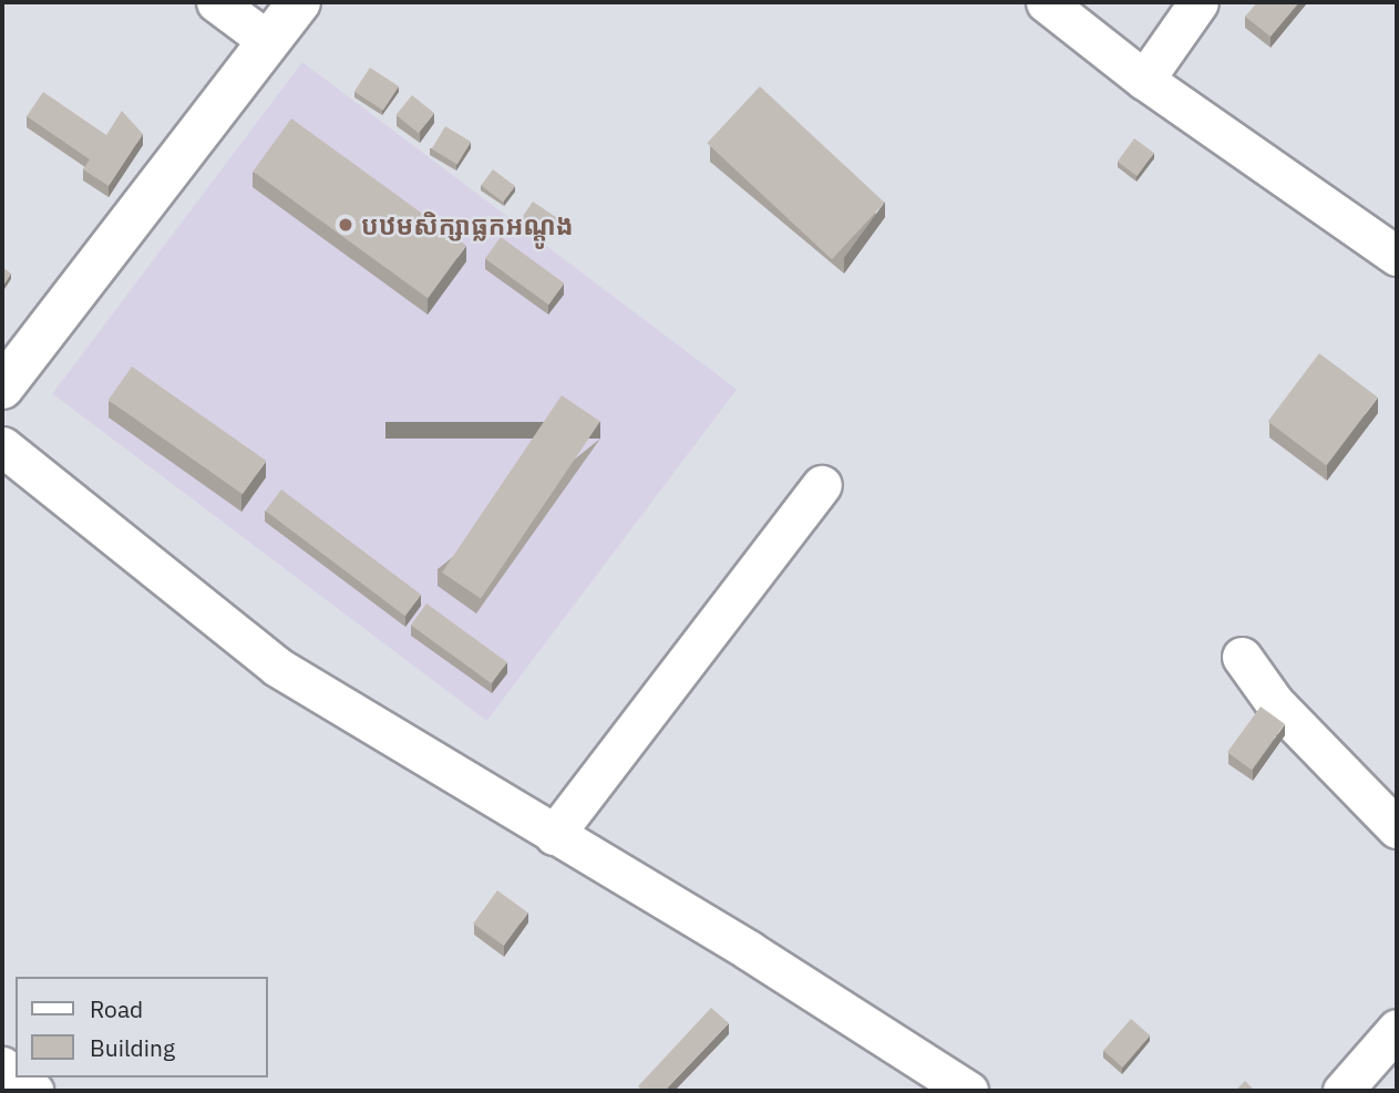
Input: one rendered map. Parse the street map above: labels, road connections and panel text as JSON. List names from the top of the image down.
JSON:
{
  "places": ["បឋមសិក្សាធ្លកអណ្តូង"],
  "legend": ["Road", "Building"]
}
